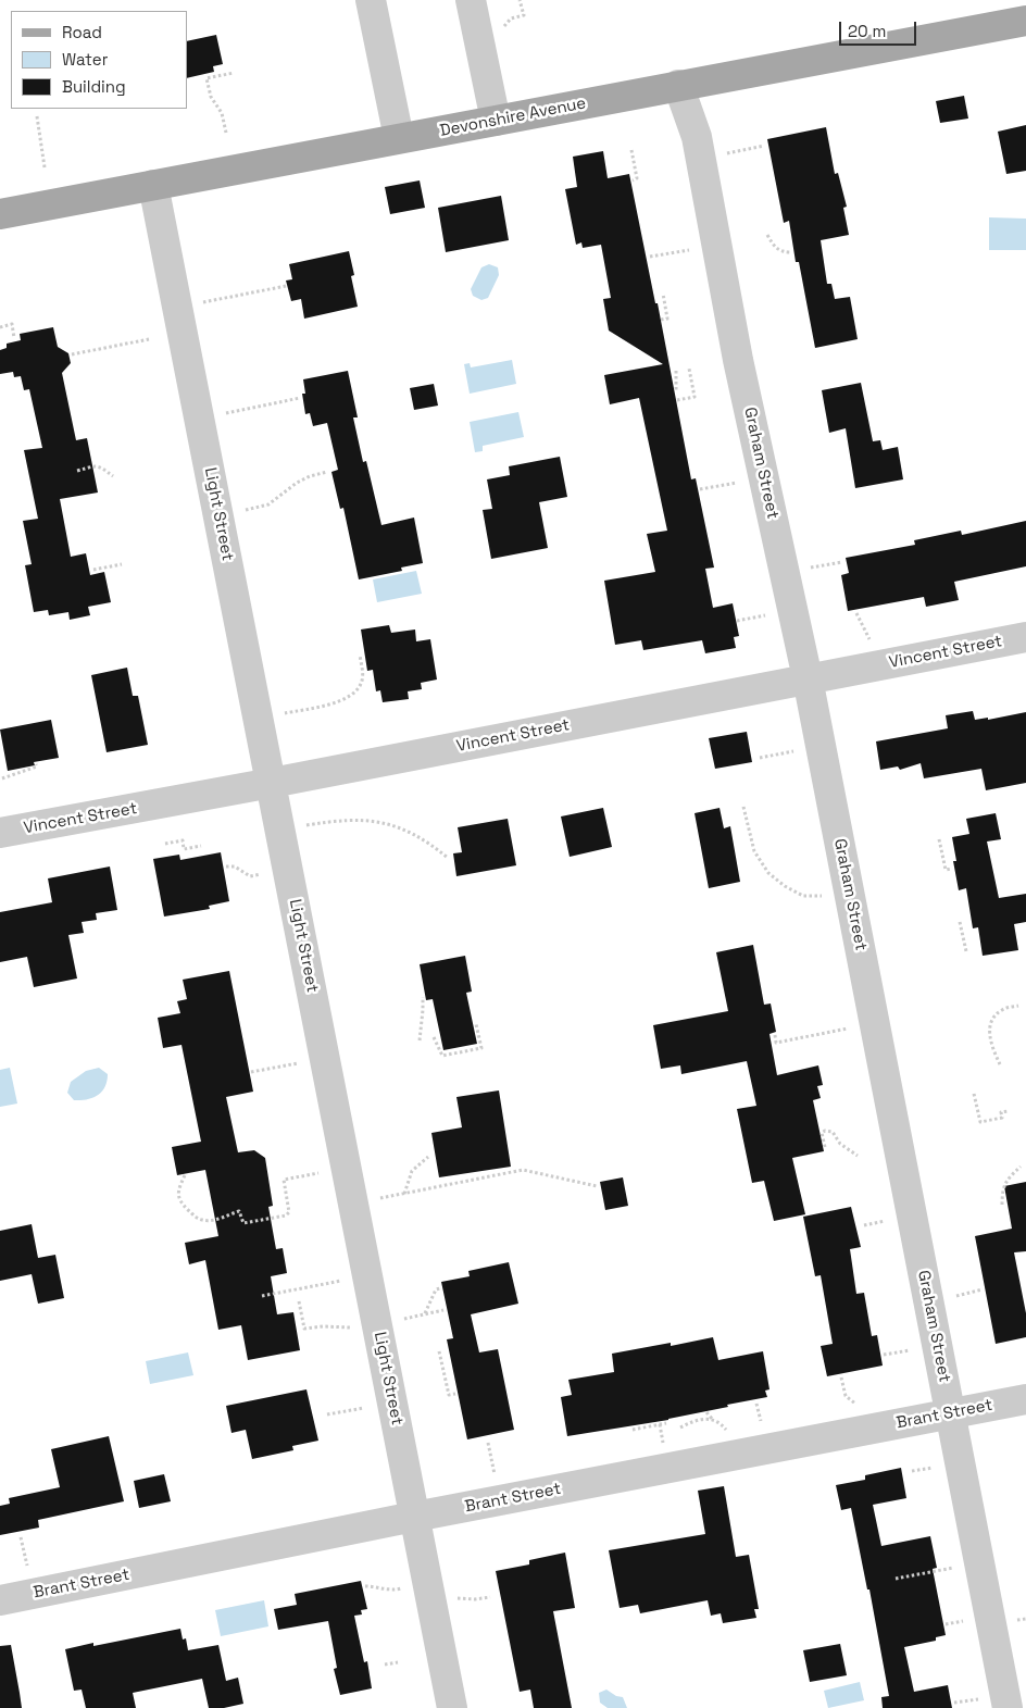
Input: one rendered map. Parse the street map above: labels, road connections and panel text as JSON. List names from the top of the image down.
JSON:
{
  "streets": {
    "main road": ["Devonshire Avenue"],
    "street": [
      "Graham Street",
      "Light Street",
      "Vincent Street",
      "Brant Street"
    ]
  },
  "crossings": [
    ["Devonshire Avenue", "Graham Street"],
    ["Devonshire Avenue", "Light Street"],
    ["Graham Street", "Vincent Street"],
    ["Graham Street", "Brant Street"],
    ["Light Street", "Vincent Street"],
    ["Light Street", "Brant Street"]
  ],
  "legend": ["Road", "Water", "Building"],
  "scale_bar": "20 m"
}
